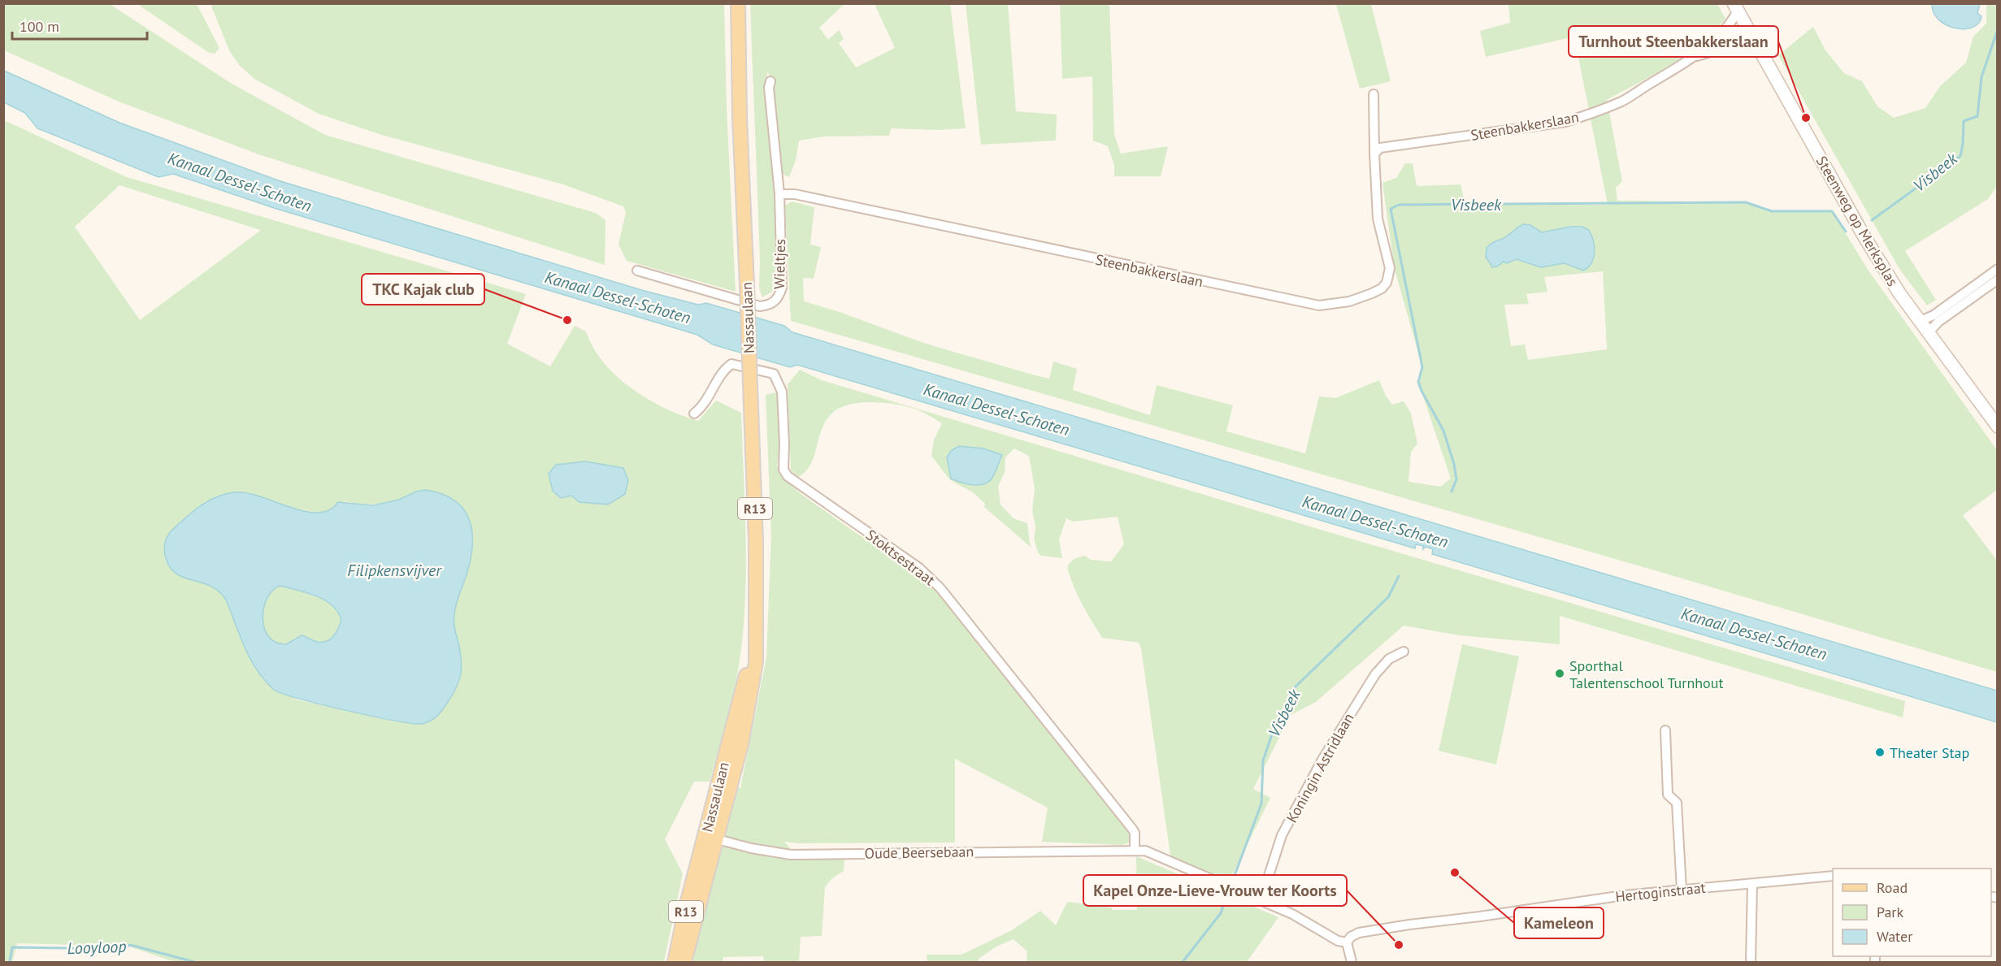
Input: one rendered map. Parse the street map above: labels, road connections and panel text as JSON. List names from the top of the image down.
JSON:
{
  "streets": {
    "main road": ["Nassaulaan", "R13"],
    "street": [
      "Steenbakkerslaan",
      "Steenweg op Merksplas",
      "Wieltjes",
      "Stoktsestraat",
      "Koningin Astridlaan",
      "Oude Beersebaan",
      "Hertoginstraat"
    ]
  },
  "crossings": [
    ["Steenbakkerslaan", "Steenweg op Merksplas"],
    ["Steenbakkerslaan", "Wieltjes"],
    ["Nassaulaan", "Oude Beersebaan"],
    ["Stoktsestraat", "Oude Beersebaan"]
  ],
  "water": [
    "Visbeek",
    "Kanaal Dessel-Schoten",
    "Filipkensvijver",
    "Looyloop"
  ],
  "places": [
    "Turnhout Steenbakkerslaan",
    "TKC Kajak club",
    "Sporthal Talentenschool Turnhout",
    "Theater Stap",
    "Kameleon",
    "Kapel Onze-Lieve-Vrouw ter Koorts"
  ],
  "legend": ["Road", "Park", "Water"],
  "scale_bar": "100 m"
}
